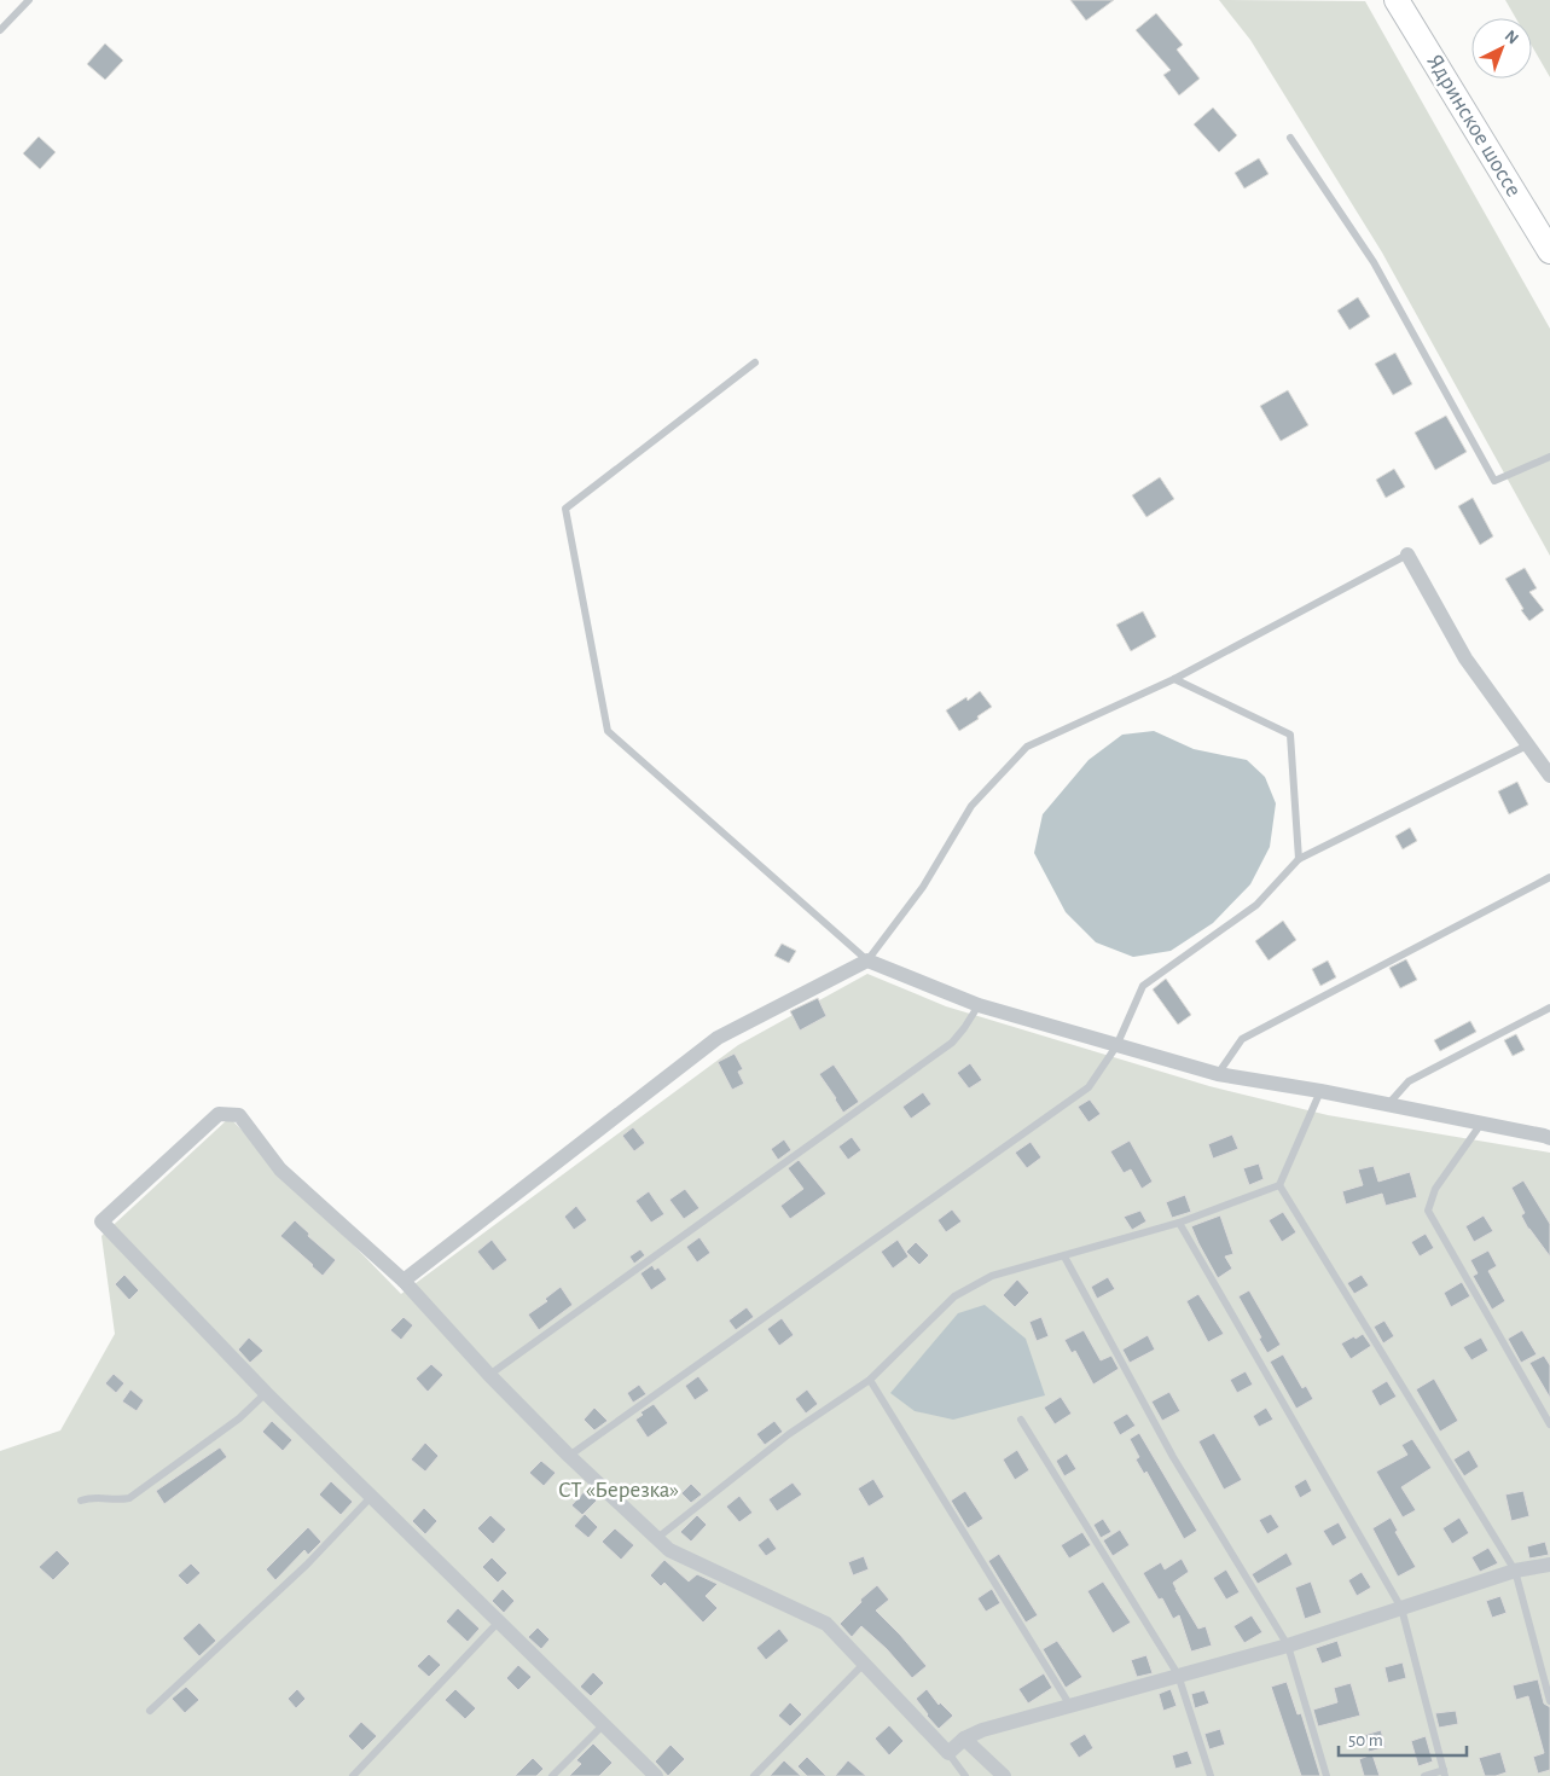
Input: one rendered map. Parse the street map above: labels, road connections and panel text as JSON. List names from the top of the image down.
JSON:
{
  "streets": {
    "main road": ["Ядринское шоссе"]
  },
  "parks": ["СТ «Березка»"],
  "scale_bar": "50 m",
  "north": "top right"
}
